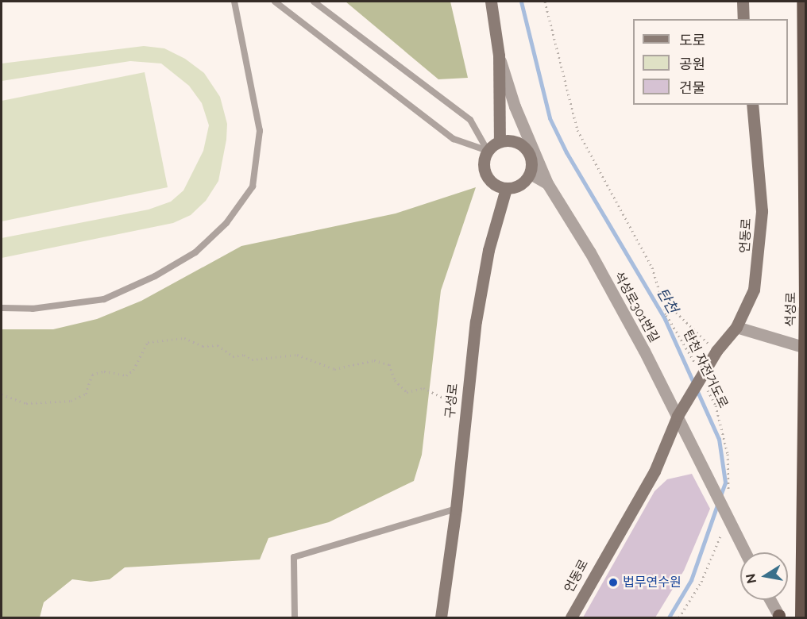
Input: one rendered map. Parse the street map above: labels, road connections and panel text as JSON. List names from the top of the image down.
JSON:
{
  "streets": {
    "highway": ["석성로"],
    "main road": ["언동로", "구성로"],
    "street": ["석성로301번길"],
    "path": ["탄천 자전거도로"]
  },
  "crossings": [
    ["언동로", "석성로301번길"],
    ["석성로301번길", "구성로"]
  ],
  "water": ["탄천"],
  "places": ["법무연수원"],
  "legend": ["도로", "공원", "건물"],
  "north": "left"
}
